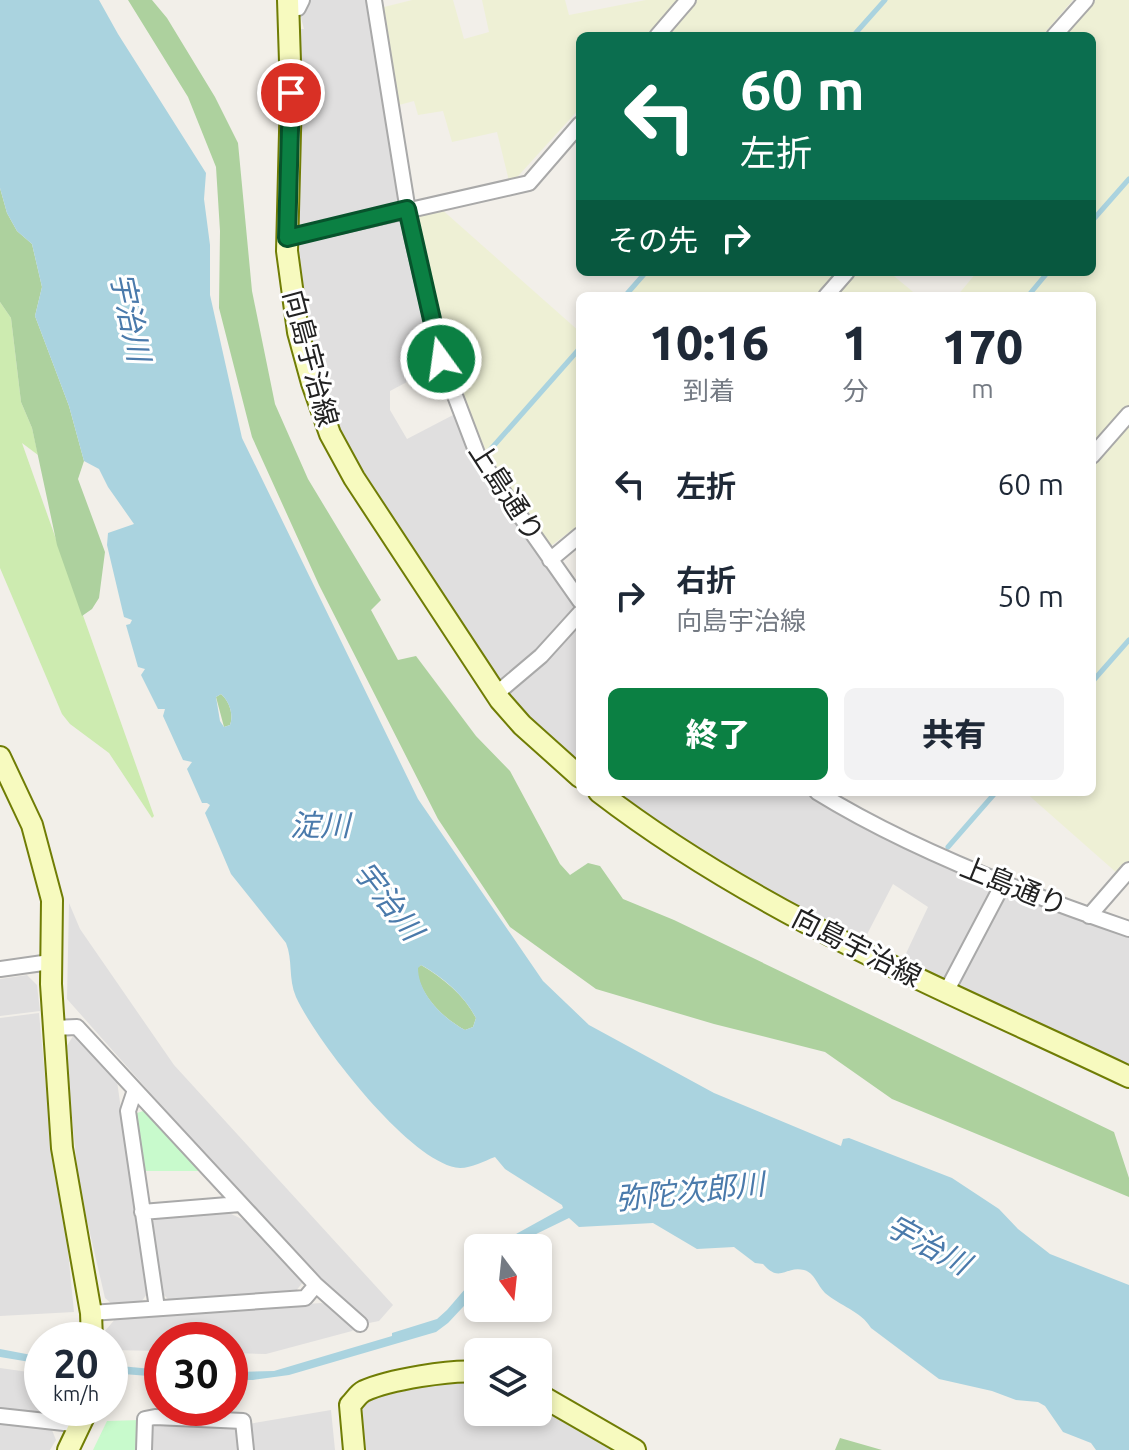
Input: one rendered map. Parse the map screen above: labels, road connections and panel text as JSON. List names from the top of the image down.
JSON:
{
  "streets": {
    "main road": ["向島宇治線"],
    "street": ["上島通り"]
  },
  "water": ["宇治川", "淀川", "弥陀次郎川"],
  "north": "bottom",
  "page": {
    "turn": ["60 m", "左折"],
    "then": "その先",
    "eta": [
      "10:16",
      "到着",
      "1",
      "分",
      "170",
      "m"
    ],
    "list": [
      {
        "name": "左折",
        "value": "60 m"
      },
      {
        "name": "右折",
        "note": "向島宇治線",
        "value": "50 m"
      }
    ],
    "buttons": ["終了", "共有"],
    "speed": "20 km/h",
    "limit": "30"
  }
}
